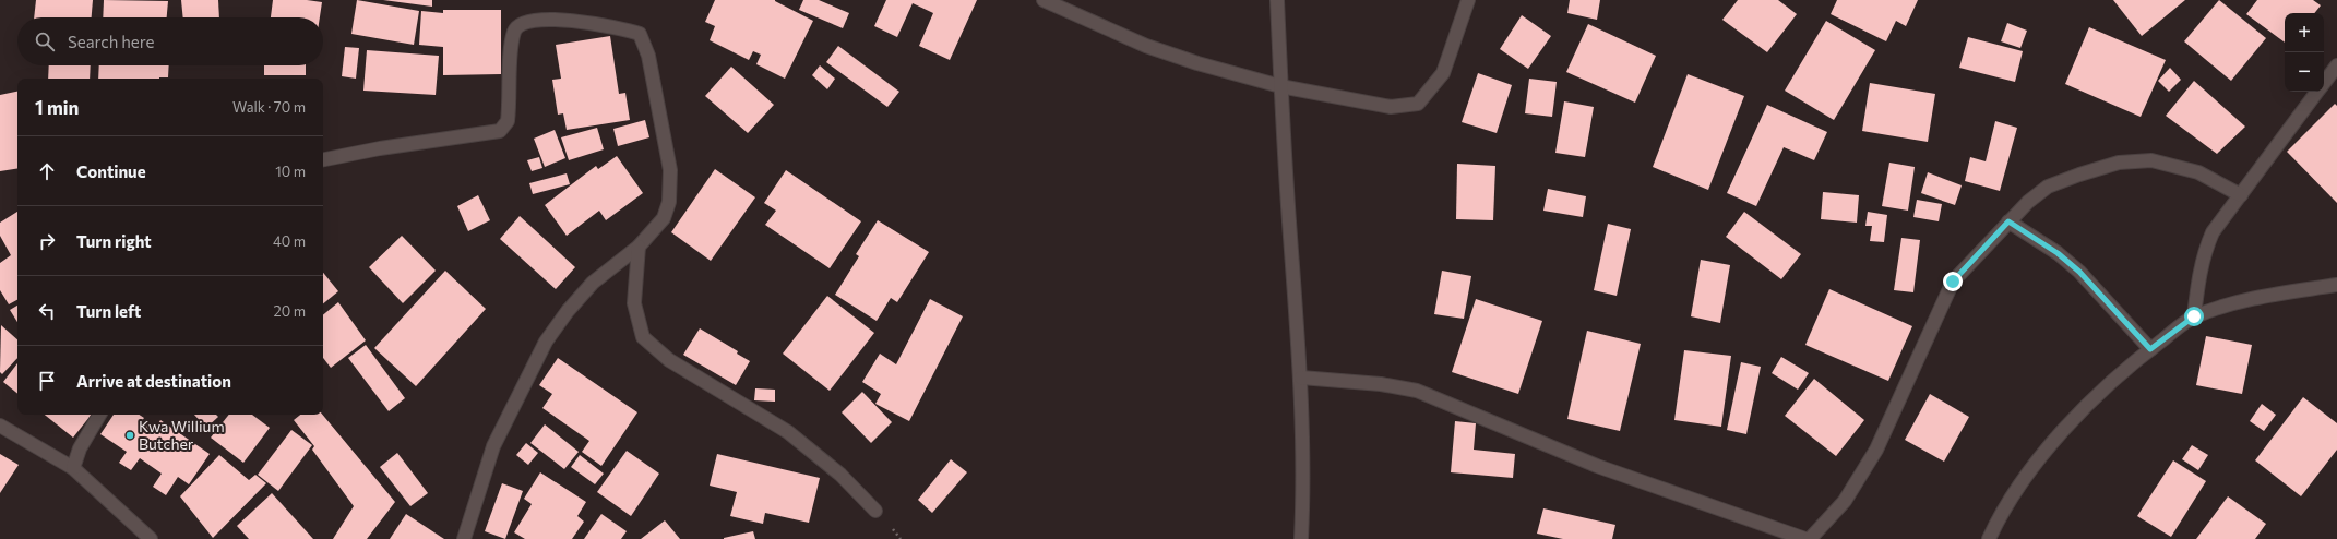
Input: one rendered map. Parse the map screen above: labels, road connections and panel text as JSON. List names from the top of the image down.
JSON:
{
  "places": ["Kwa Willium Butcher"],
  "page": {
    "map_buttons": ["+", "−"],
    "search": "Search here",
    "heading": ["1 min", "Walk · 70 m"],
    "list": [
      ["Continue", "10 m"],
      ["Turn right", "40 m"],
      ["Turn left", "20 m"],
      "Arrive at destination"
    ]
  }
}
